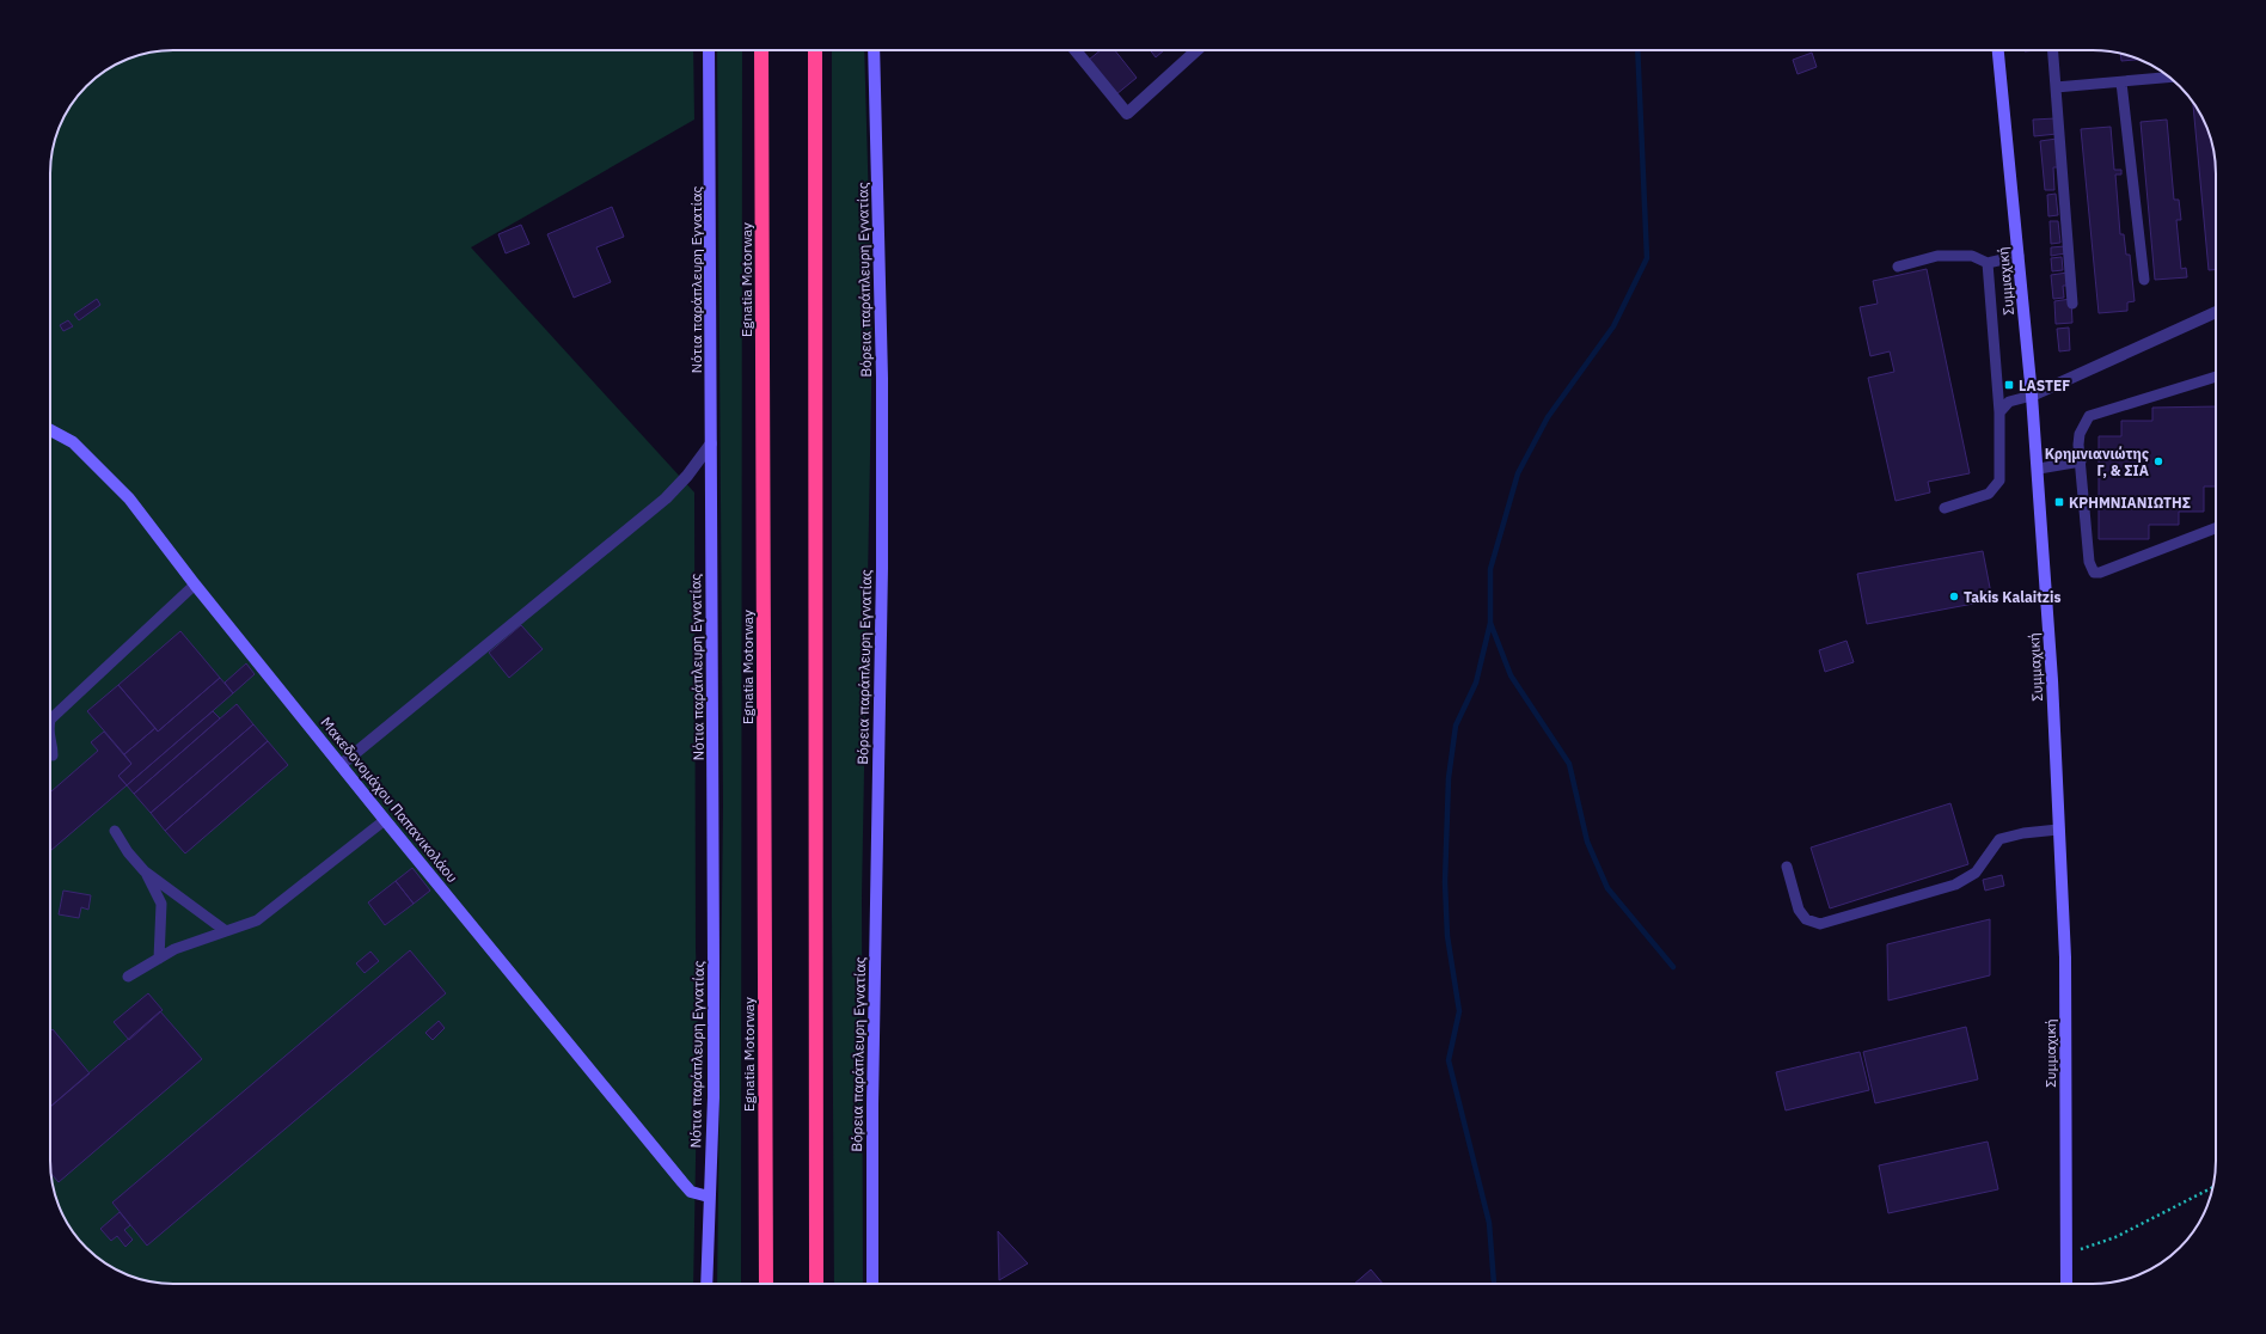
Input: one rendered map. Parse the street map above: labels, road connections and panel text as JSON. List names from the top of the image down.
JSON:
{
  "streets": {
    "highway": ["Egnatia Motorway"],
    "street": [
      "Νότια παράπλευρη Εγνατίας",
      "Βόρεια παράπλευρη Εγνατίας",
      "Συμμαχική",
      "Μακεδονομάχου Παπανικολάου"
    ]
  },
  "crossings": [
    ["Νότια παράπλευρη Εγνατίας", "Μακεδονομάχου Παπανικολάου"]
  ],
  "places": {
    "transit": ["LASTEF", "ΚΡΗΜΝΙΑΝΙΩΤΗΣ"],
    "other": ["Κρημνιανιώτης Γ, & ΣΙΑ", "Takis Kalaitzis"]
  }
}
